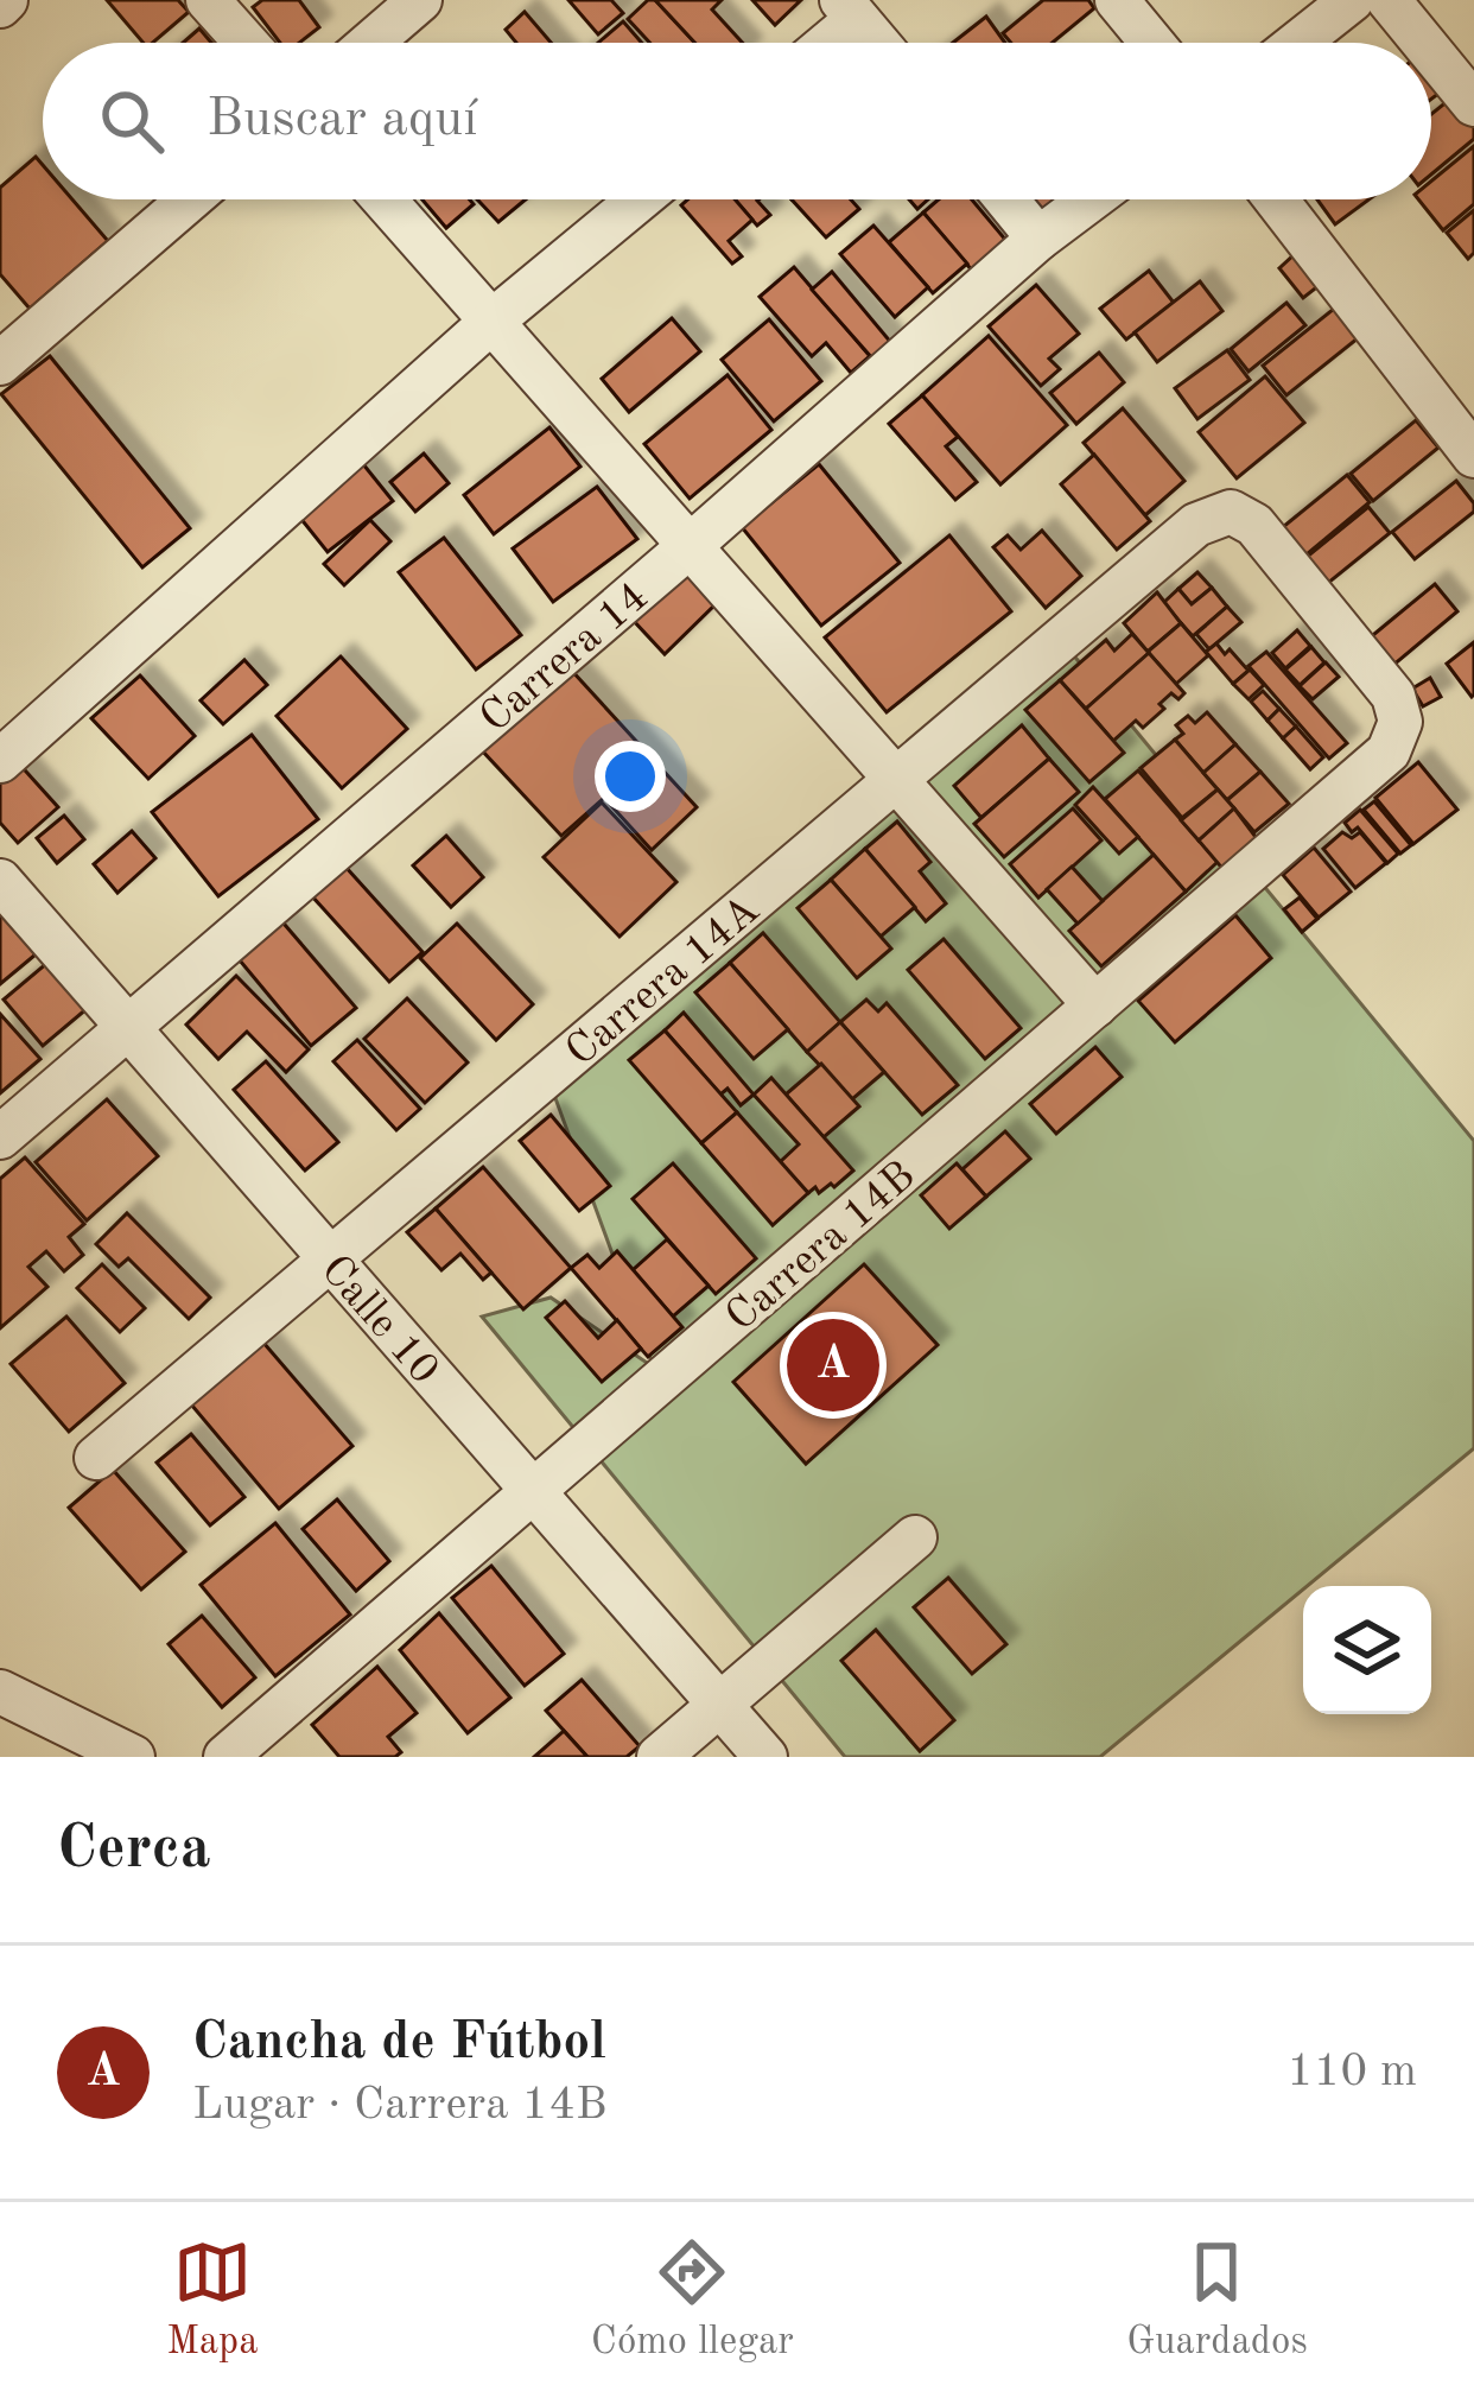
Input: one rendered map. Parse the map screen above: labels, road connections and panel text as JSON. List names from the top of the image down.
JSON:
{
  "streets": {
    "street": [
      "Carrera 14",
      "Carrera 14A",
      "Carrera 14B",
      "Calle 10"
    ]
  },
  "crossings": [
    ["Carrera 14", "Calle 10"],
    ["Carrera 14A", "Carrera 14B"],
    ["Carrera 14A", "Calle 10"],
    ["Carrera 14B", "Calle 10"]
  ],
  "page": {
    "search": "Buscar aquí",
    "pins": "A",
    "heading": "Cerca",
    "list": [
      {
        "mark": "A",
        "name": "Cancha de Fútbol",
        "note": "Lugar · Carrera 14B",
        "value": "110 m"
      }
    ],
    "nav": ["Mapa", "Cómo llegar", "Guardados"]
  }
}
